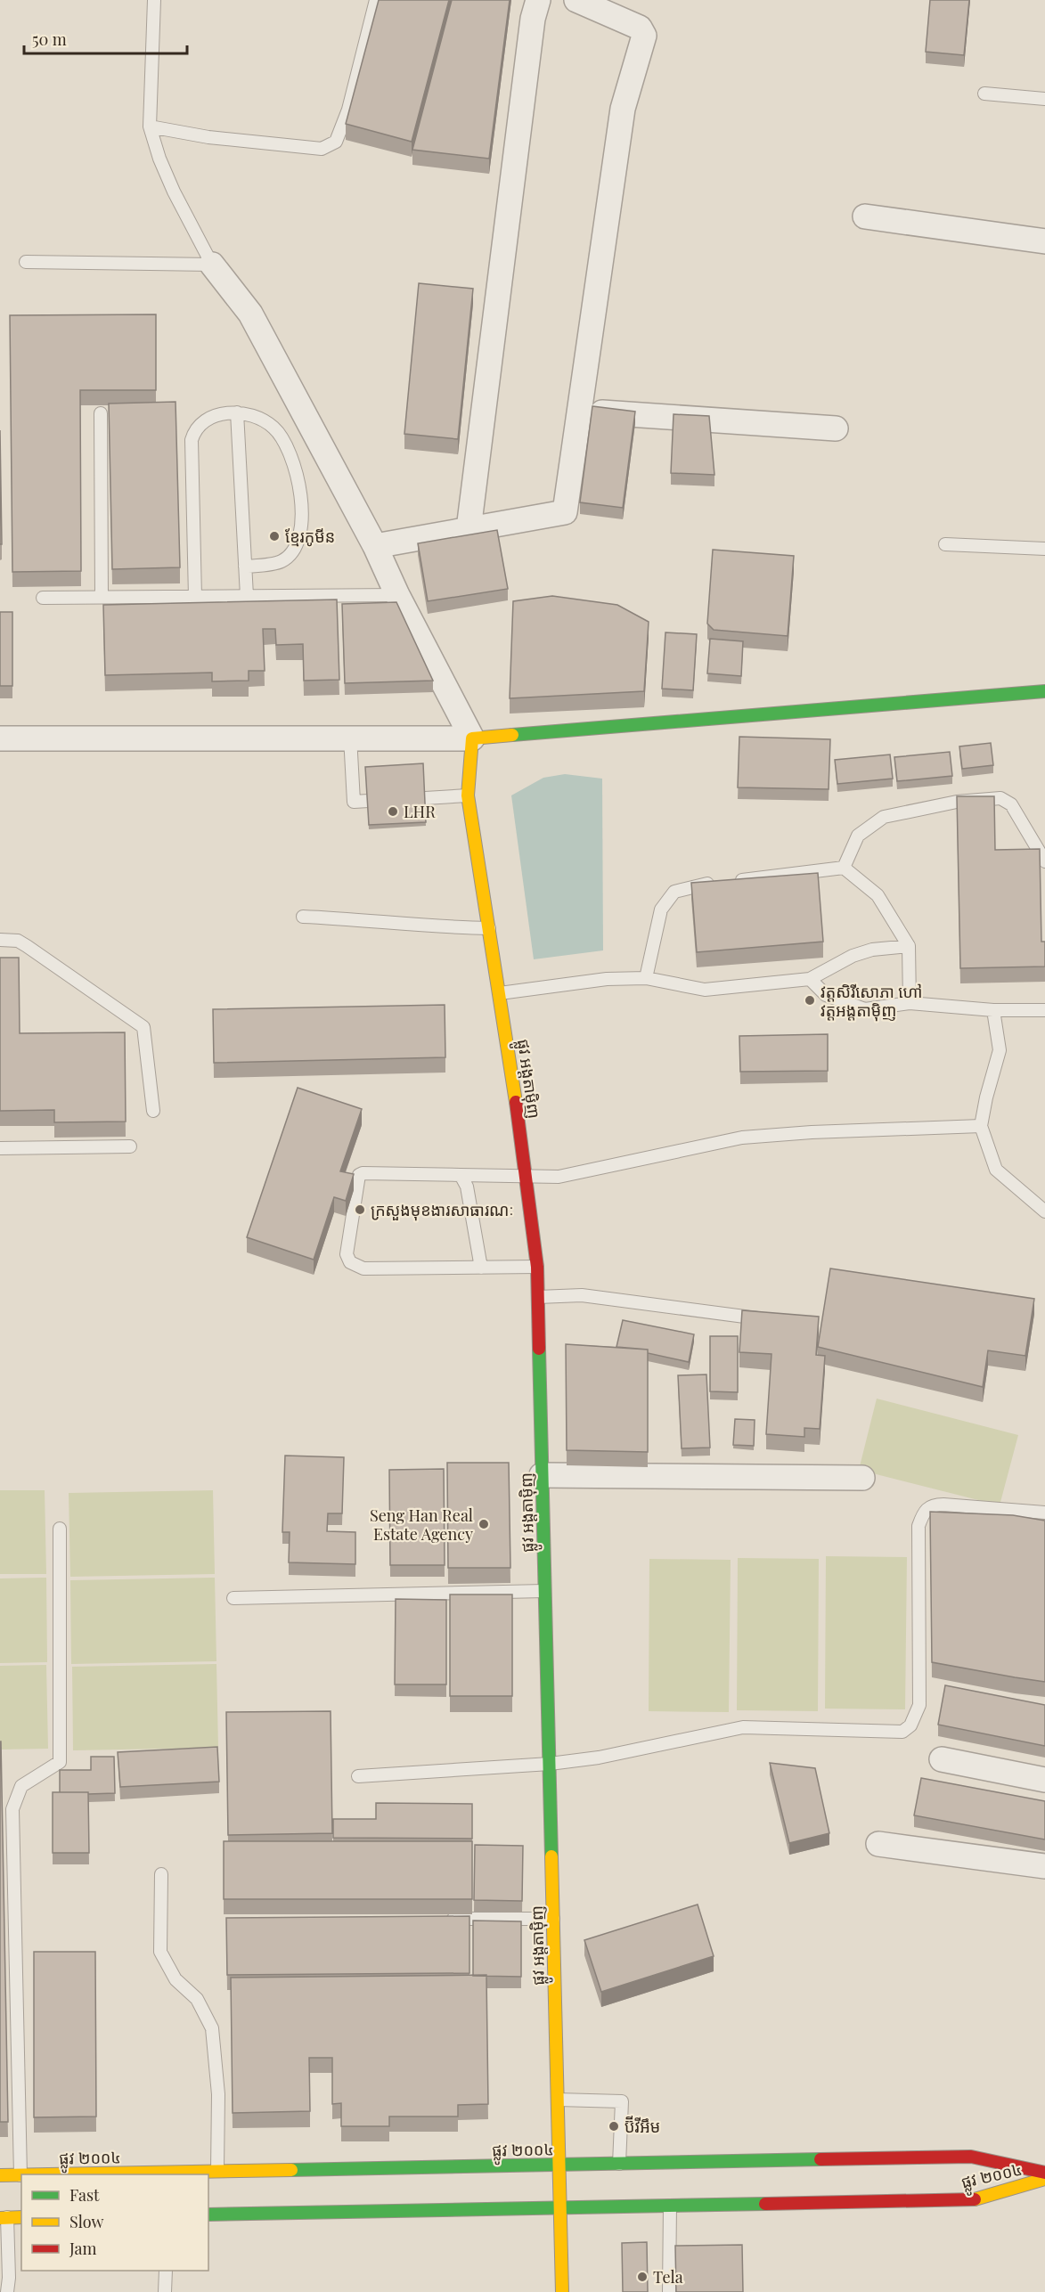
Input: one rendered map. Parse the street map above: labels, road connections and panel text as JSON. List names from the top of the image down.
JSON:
{
  "streets": {
    "street": ["ផ្លូវ អង្តតាម៉ិញ", "ផ្លូវ ២០០៤"]
  },
  "crossings": [
    ["ផ្លូវ អង្តតាម៉ិញ", "ផ្លូវ ២០០៤"]
  ],
  "places": [
    "ខ្មែរកូមីន",
    "LHR",
    "វត្តសិរីសោភា ហៅ វត្តអង្តតាម៉ិញ",
    "ក្រសួងមុខងារសាធារណៈ",
    "Seng Han Real Estate Agency",
    "ប៊ីវីអឹម",
    "Tela"
  ],
  "legend": ["Fast", "Slow", "Jam"],
  "scale_bar": "50 m"
}
